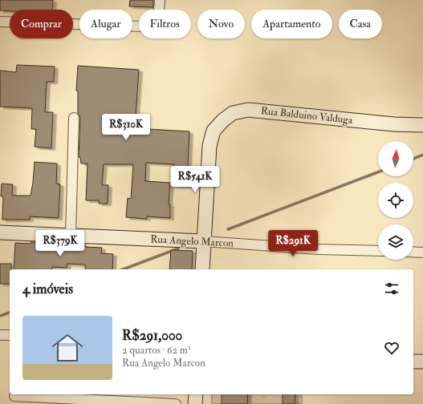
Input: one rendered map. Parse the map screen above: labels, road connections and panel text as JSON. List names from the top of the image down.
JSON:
{
  "streets": {
    "street": ["Rua Balduino Valduga", "Rua Angelo Marcon"]
  },
  "crossings": [
    ["Rua Balduino Valduga", "Rua Angelo Marcon"]
  ],
  "north": "top",
  "page": {
    "chip": [
      "Comprar",
      "Alugar",
      "Filtros",
      "Novo",
      "Apartamento",
      "Casa"
    ],
    "price": [
      "R$310K",
      "R$541K",
      "R$379K",
      "R$291K"
    ],
    "heading": "4 imóveis",
    "list": [
      {
        "name": "R$291,000",
        "note": "2 quartos · 62 m² · Rua Angelo Marcon"
      }
    ]
  }
}
